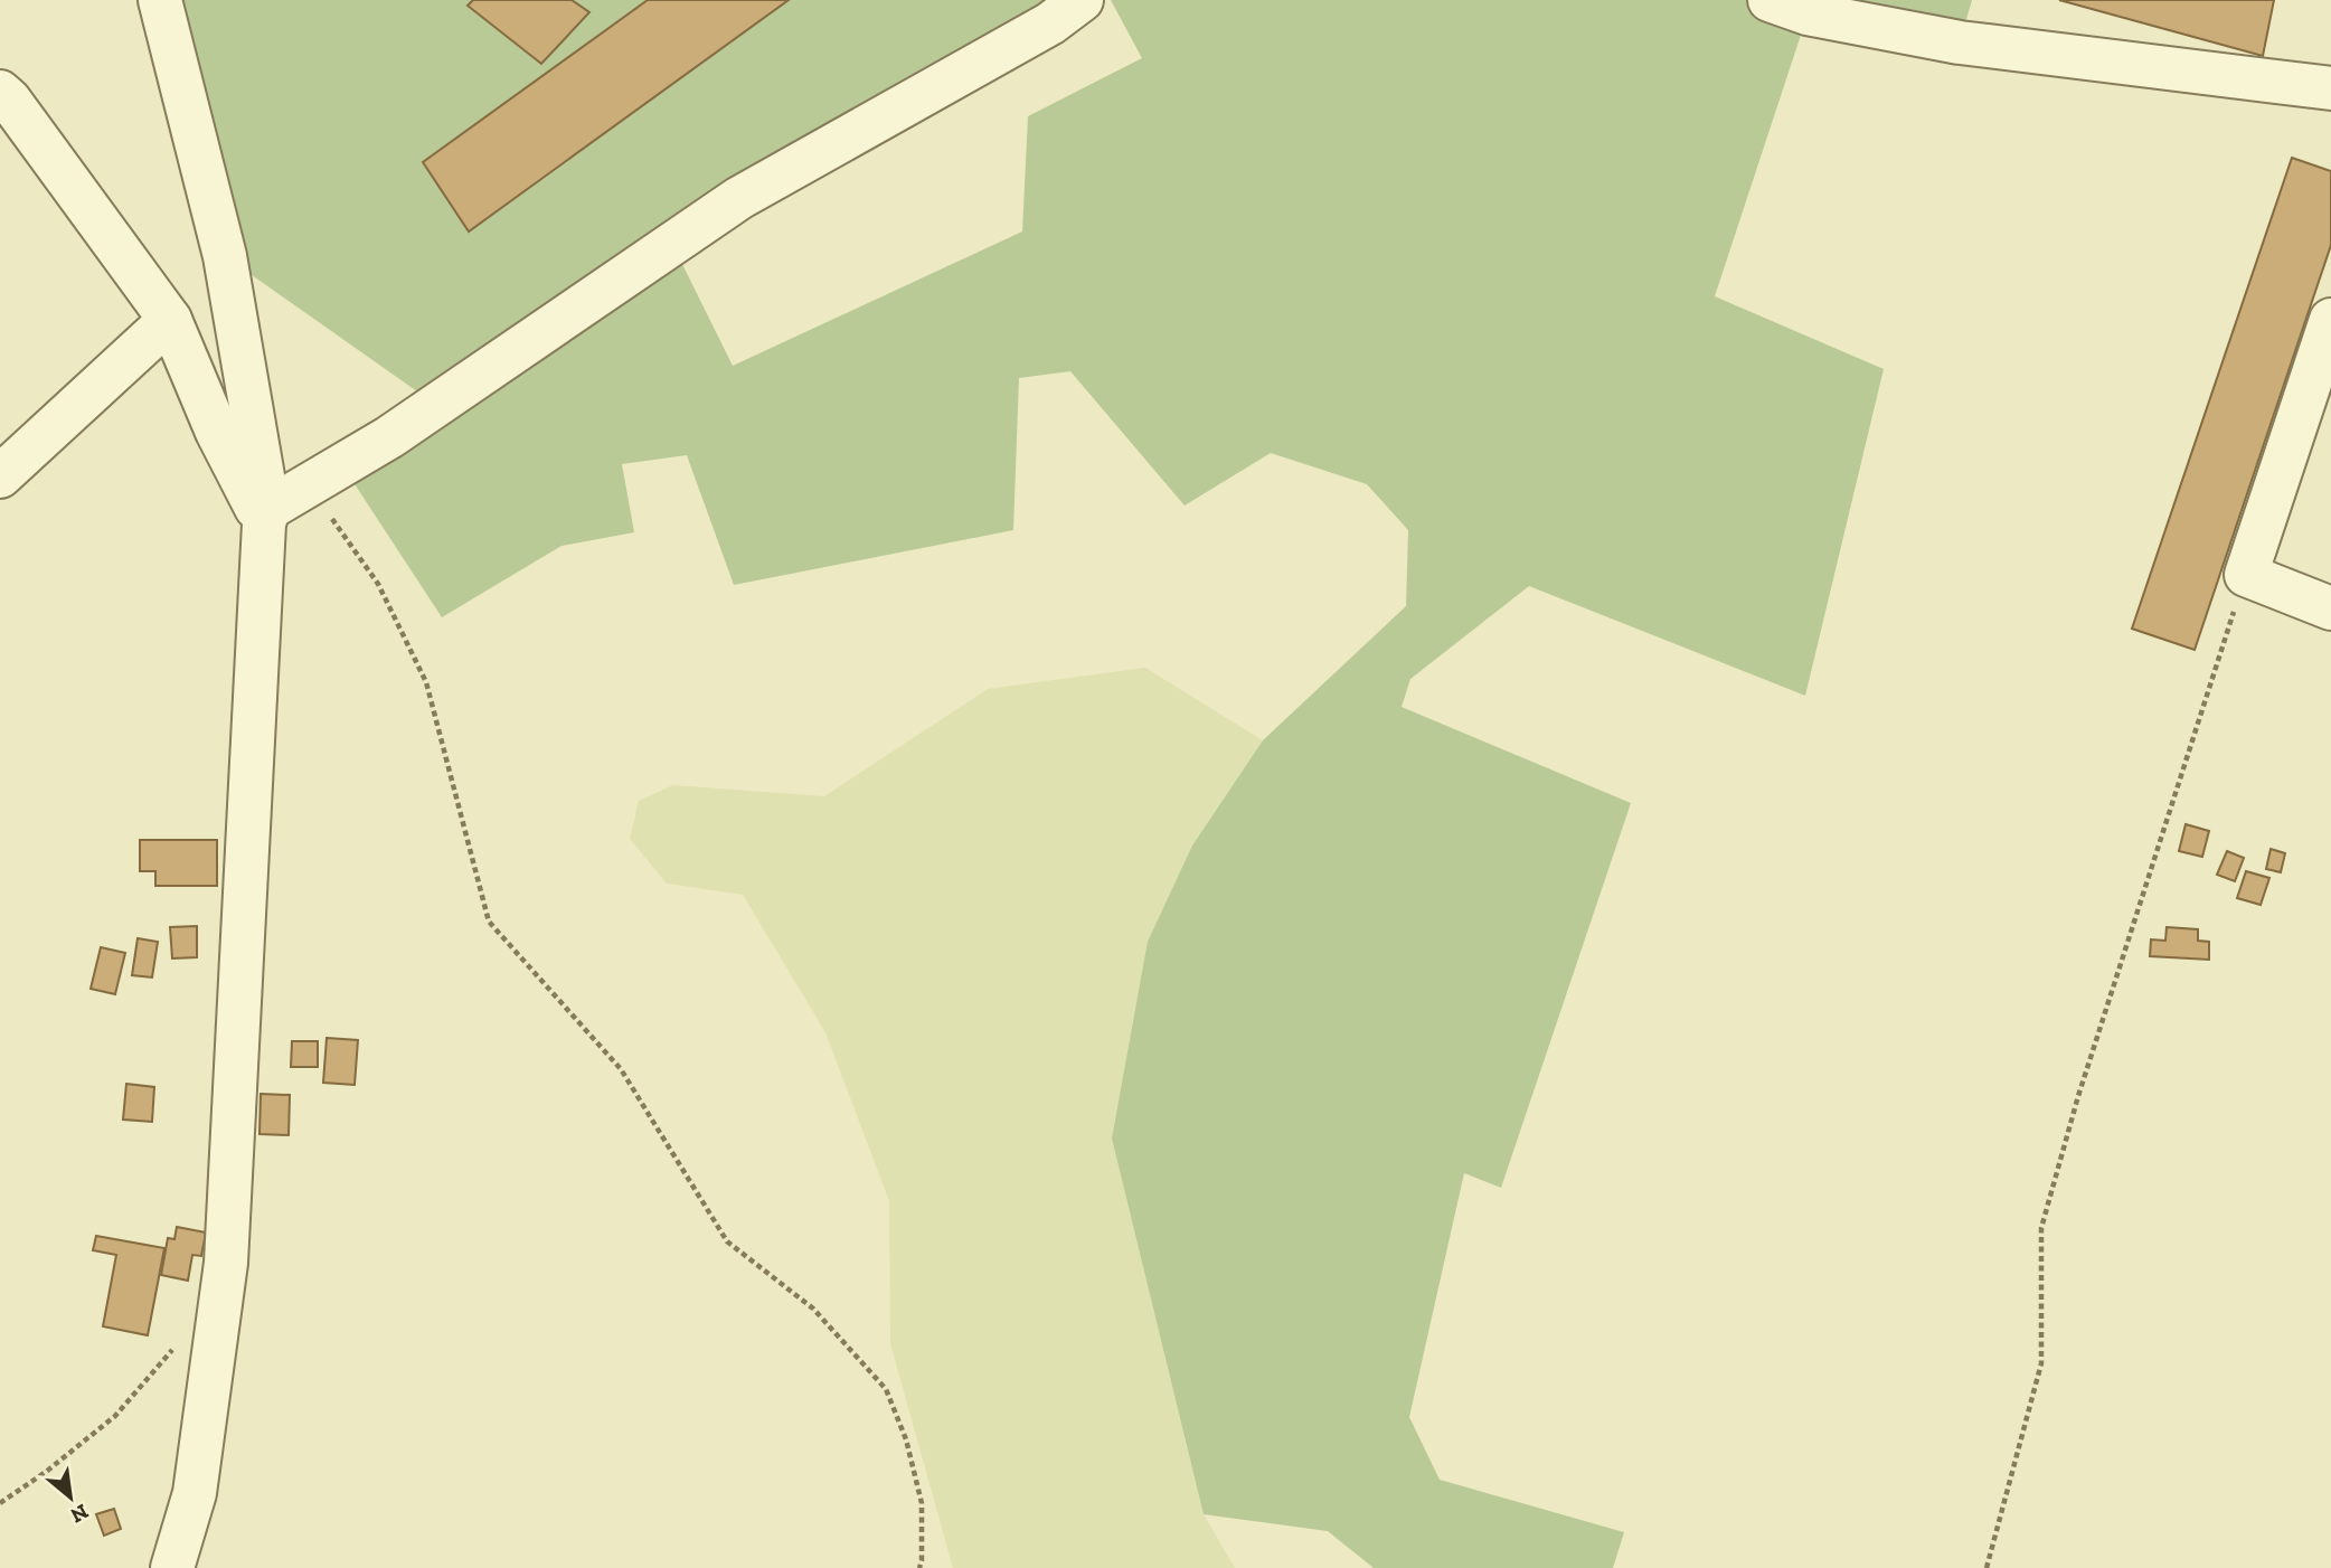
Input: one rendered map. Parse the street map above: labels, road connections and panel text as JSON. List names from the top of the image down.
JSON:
{
  "north": "bottom right"
}
